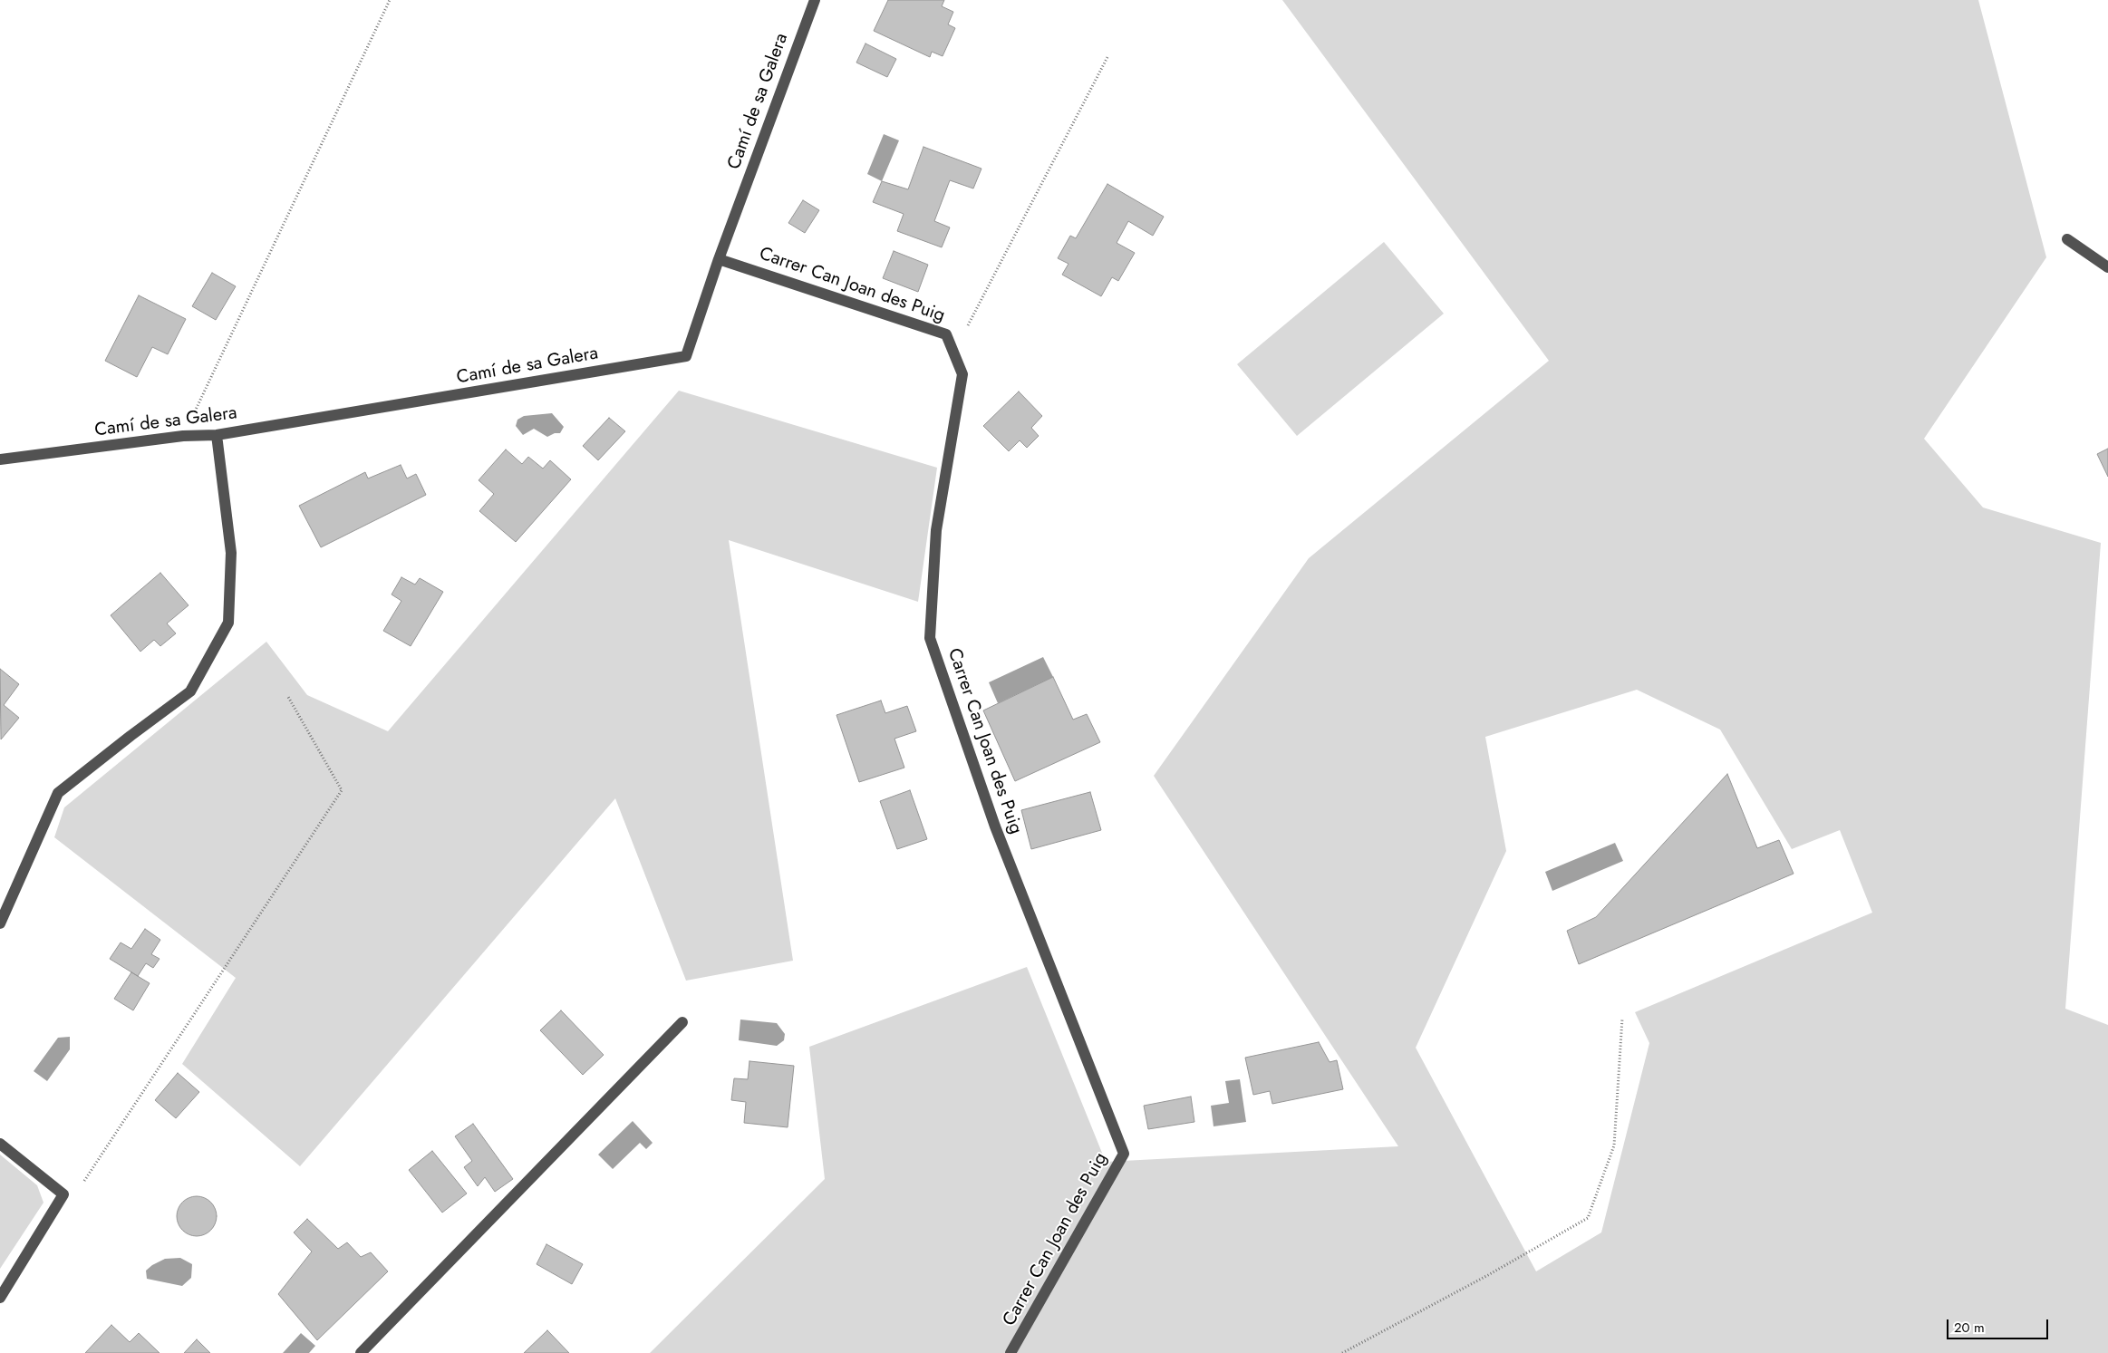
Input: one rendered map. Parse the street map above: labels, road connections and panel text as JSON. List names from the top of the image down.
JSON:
{
  "streets": {
    "street": ["Camí de sa Galera", "Carrer Can Joan des Puig"]
  },
  "crossings": [
    ["Camí de sa Galera", "Carrer Can Joan des Puig"]
  ],
  "scale_bar": "20 m"
}
